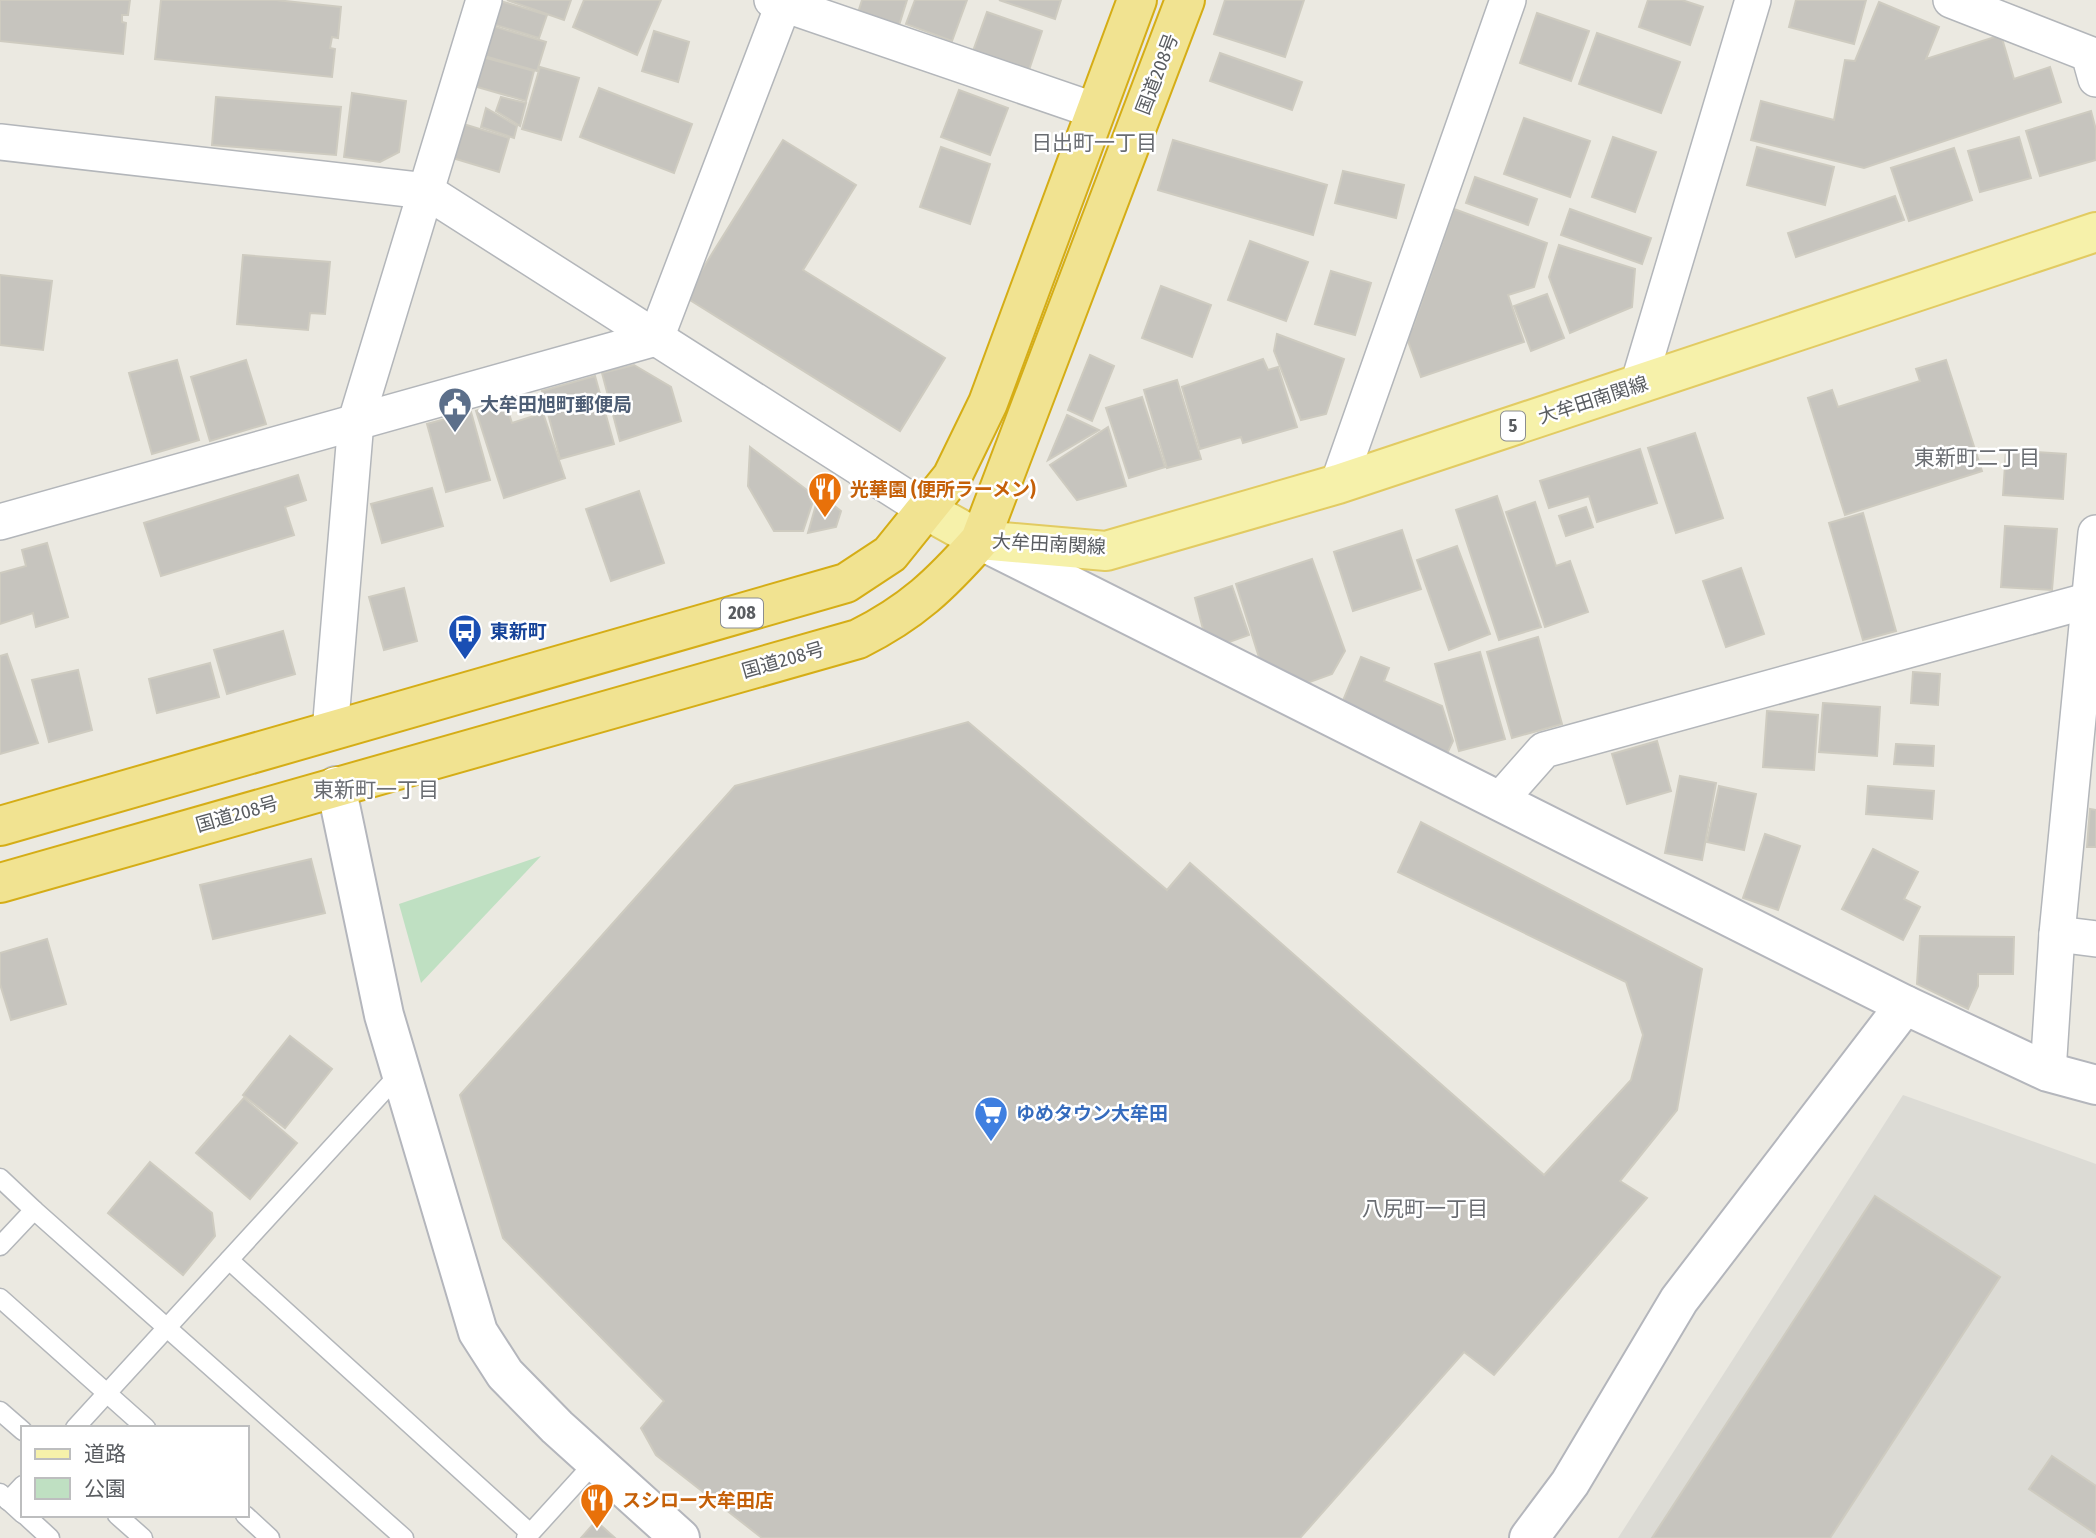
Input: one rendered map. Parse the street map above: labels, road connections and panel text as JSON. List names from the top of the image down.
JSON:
{
  "streets": {
    "highway": ["国道208号", "208"],
    "main road": ["大牟田南関線", "5"]
  },
  "crossings": [
    ["国道208号", "大牟田南関線"],
    ["大牟田南関線", "208"]
  ],
  "districts": [
    "日出町一丁目",
    "東新町二丁目",
    "東新町一丁目",
    "八尻町一丁目"
  ],
  "places": {
    "public building": ["大牟田旭町郵便局"],
    "restaurant": ["光華園 (便所ラーメン)", "スシロー大牟田店"],
    "bus stop": ["東新町"],
    "supermarket": ["ゆめタウン大牟田"]
  },
  "legend": ["道路", "公園"]
}
